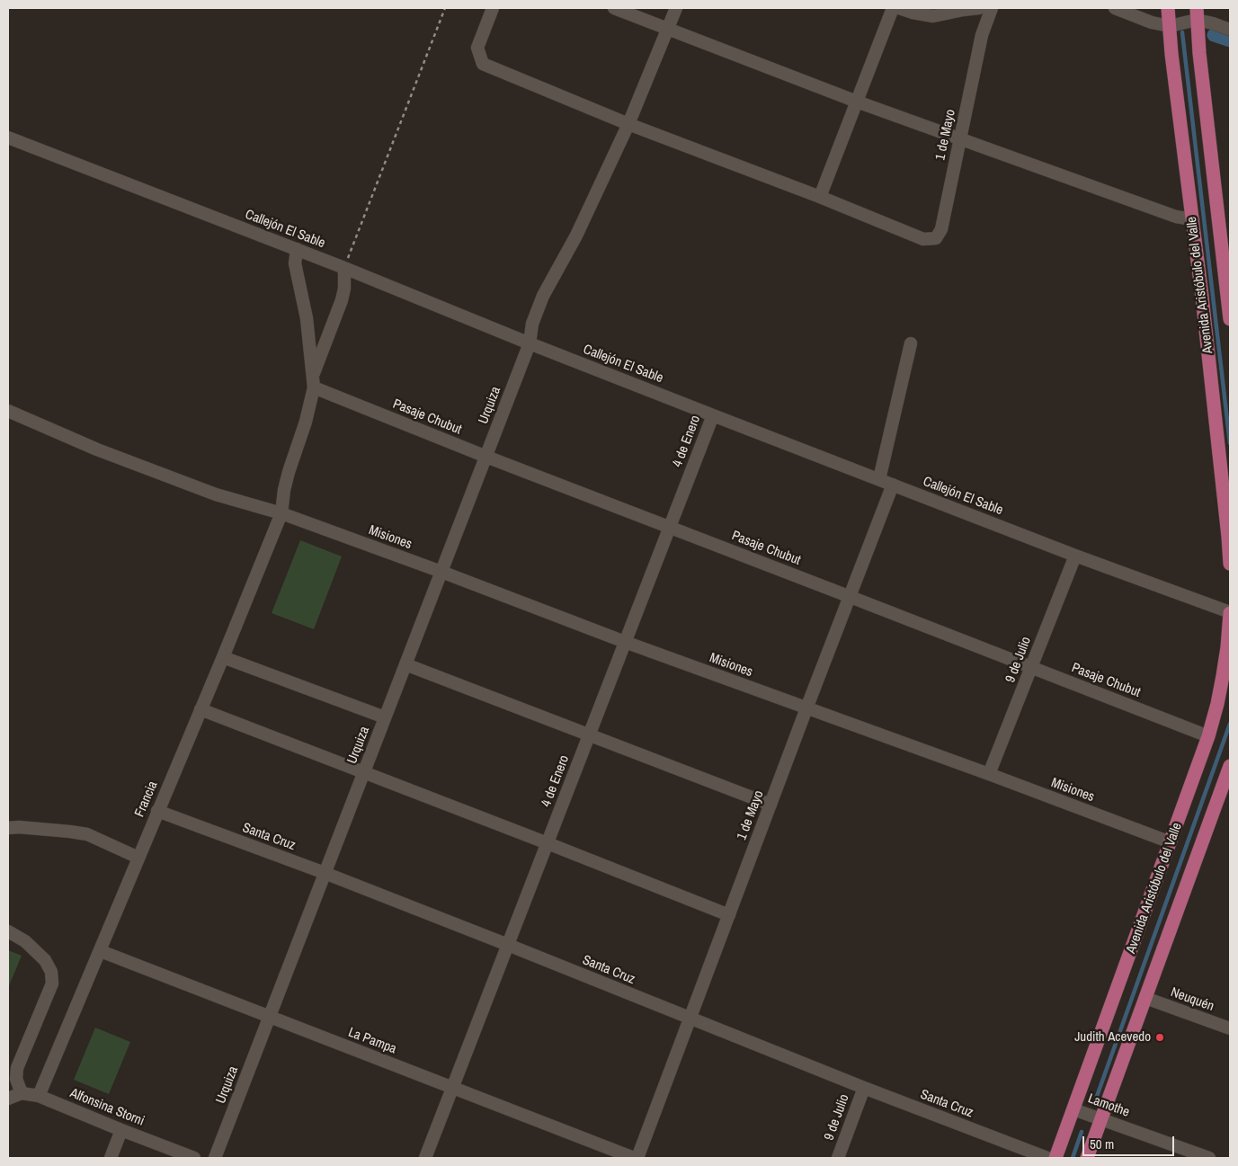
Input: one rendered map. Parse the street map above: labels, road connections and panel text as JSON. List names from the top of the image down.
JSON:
{
  "streets": {
    "main road": ["Avenida Aristóbulo del Valle"],
    "street": [
      "1 de Mayo",
      "Callejón El Sable",
      "Urquiza",
      "Pasaje Chubut",
      "4 de Enero",
      "Misiones",
      "9 de Julio",
      "Francia",
      "Santa Cruz",
      "Neuquén",
      "La Pampa",
      "Lamothe",
      "Alfonsina Storni"
    ]
  },
  "crossings": [
    ["1 de Mayo", "Callejón El Sable"],
    ["1 de Mayo", "Pasaje Chubut"],
    ["1 de Mayo", "Misiones"],
    ["1 de Mayo", "Santa Cruz"],
    ["Callejón El Sable", "Avenida Aristóbulo del Valle"],
    ["Callejón El Sable", "Urquiza"],
    ["Callejón El Sable", "4 de Enero"],
    ["Callejón El Sable", "9 de Julio"],
    ["Avenida Aristóbulo del Valle", "Pasaje Chubut"],
    ["Avenida Aristóbulo del Valle", "Misiones"],
    ["Avenida Aristóbulo del Valle", "Lamothe"],
    ["Urquiza", "Pasaje Chubut"],
    ["Urquiza", "Misiones"],
    ["Urquiza", "Santa Cruz"],
    ["Urquiza", "La Pampa"],
    ["Pasaje Chubut", "4 de Enero"],
    ["Pasaje Chubut", "9 de Julio"],
    ["Pasaje Chubut", "Francia"],
    ["4 de Enero", "Misiones"],
    ["4 de Enero", "Santa Cruz"],
    ["4 de Enero", "La Pampa"],
    ["Misiones", "9 de Julio"],
    ["Misiones", "Francia"],
    ["9 de Julio", "Santa Cruz"],
    ["Francia", "Santa Cruz"],
    ["Francia", "La Pampa"],
    ["Francia", "Alfonsina Storni"]
  ],
  "places": ["Judith Acevedo"],
  "scale_bar": "50 m"
}
